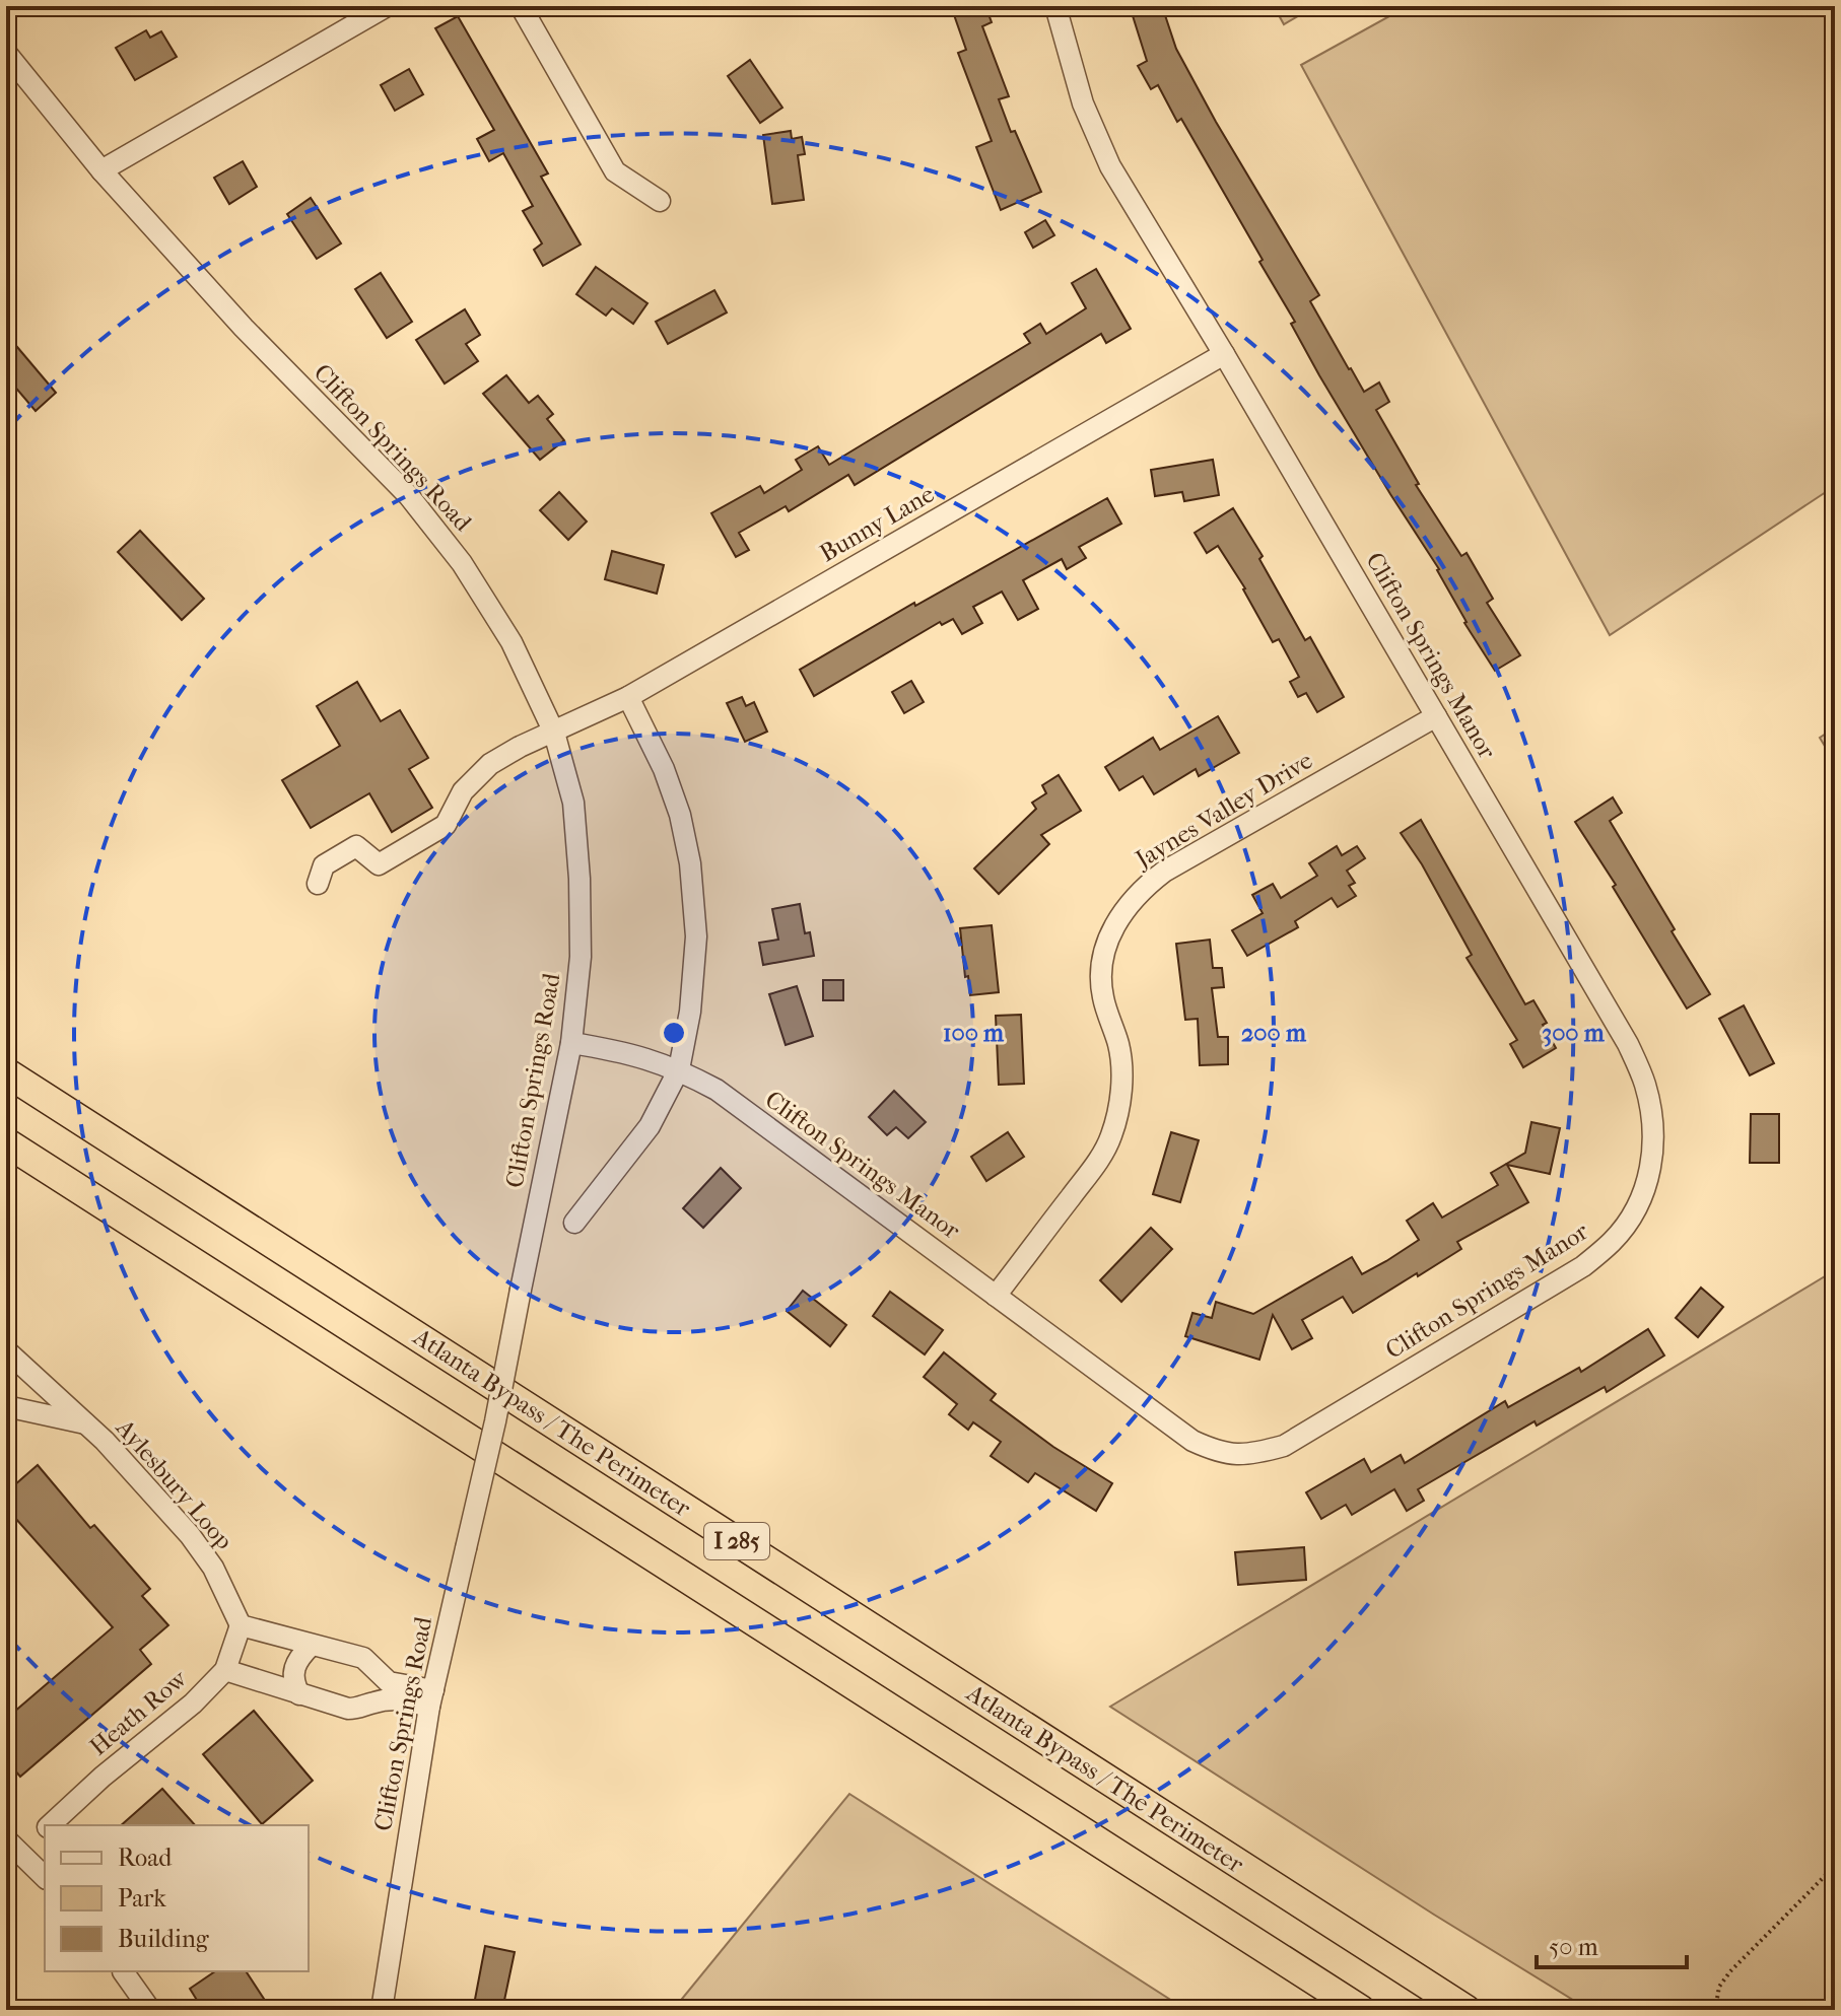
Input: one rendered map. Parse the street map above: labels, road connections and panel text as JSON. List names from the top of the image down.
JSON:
{
  "streets": {
    "highway": ["Atlanta Bypass / The Perimeter", "I 285"],
    "street": [
      "Clifton Springs Road",
      "Bunny Lane",
      "Clifton Springs Manor",
      "Jaynes Valley Drive",
      "Aylesbury Loop",
      "Heath Row"
    ]
  },
  "crossings": [
    ["Clifton Springs Road", "Bunny Lane"],
    ["Clifton Springs Road", "Clifton Springs Manor"],
    ["Bunny Lane", "Clifton Springs Manor"],
    ["Clifton Springs Manor", "Jaynes Valley Drive"],
    ["Aylesbury Loop", "Heath Row"]
  ],
  "legend": ["Road", "Park", "Building"],
  "scale_bar": "50 m",
  "rings": ["100 m", "200 m", "300 m"]
}
